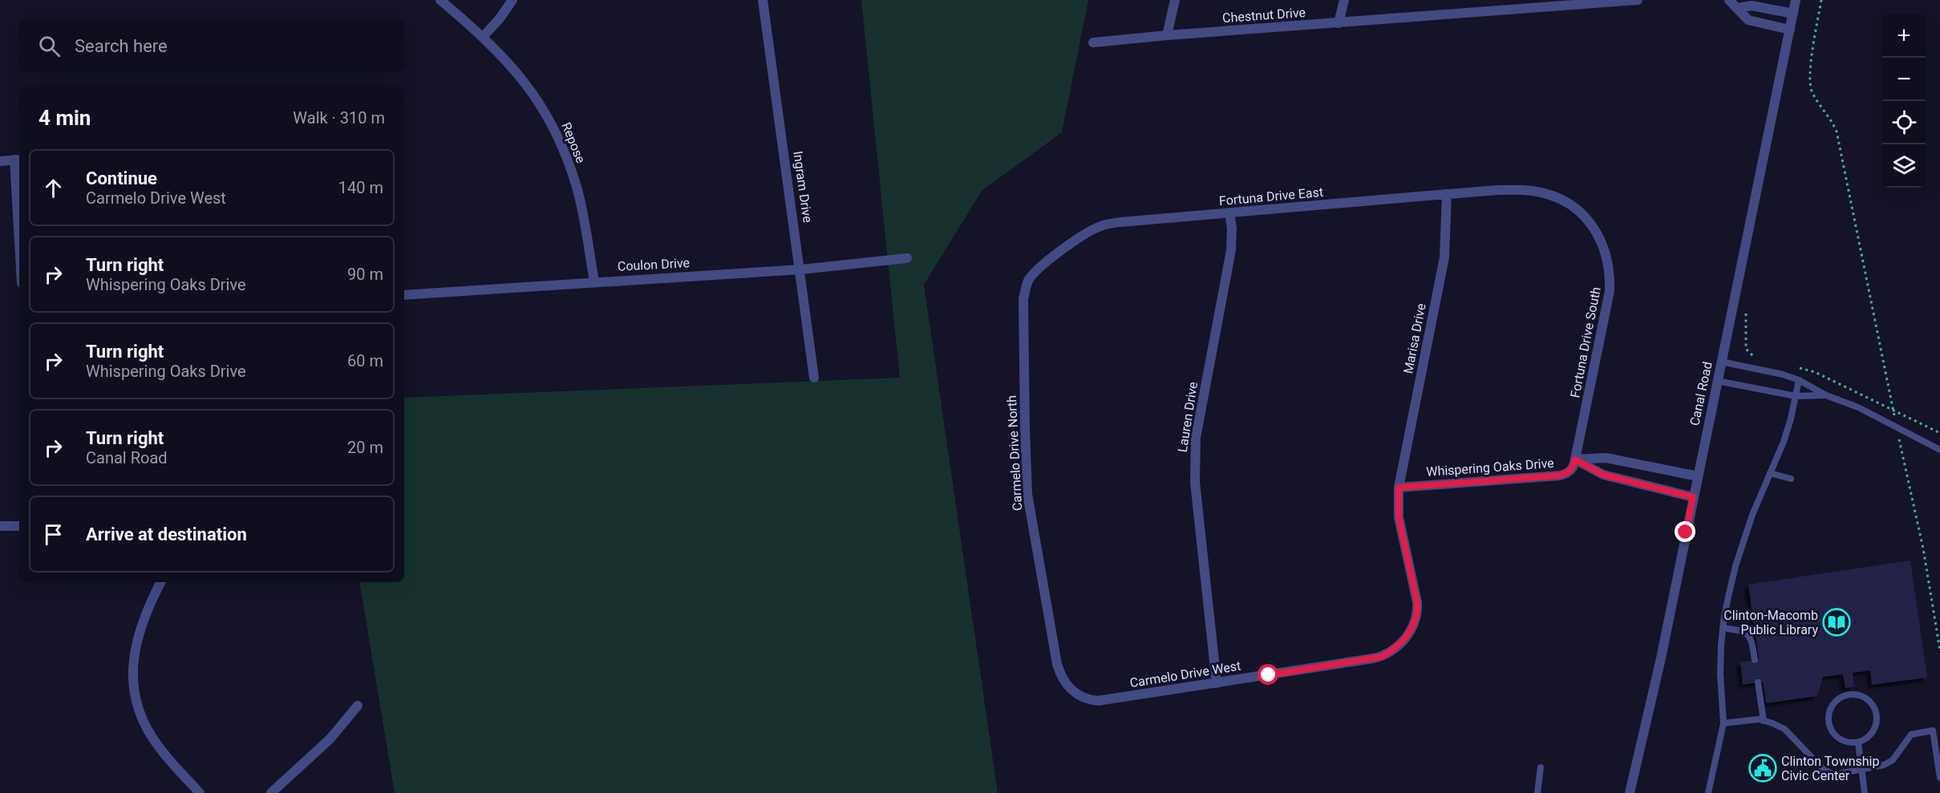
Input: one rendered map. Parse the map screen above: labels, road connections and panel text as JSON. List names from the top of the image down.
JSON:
{
  "streets": {
    "street": [
      "Chestnut Drive",
      "Repose",
      "Ingram Drive",
      "Fortuna Drive East",
      "Coulon Drive",
      "Marisa Drive",
      "Fortuna Drive South",
      "Canal Road",
      "Lauren Drive",
      "Carmelo Drive North",
      "Whispering Oaks Drive",
      "Carmelo Drive West"
    ]
  },
  "crossings": [
    ["Repose", "Coulon Drive"],
    ["Ingram Drive", "Coulon Drive"],
    ["Fortuna Drive East", "Marisa Drive"],
    ["Fortuna Drive East", "Fortuna Drive South"],
    ["Fortuna Drive East", "Lauren Drive"],
    ["Fortuna Drive East", "Carmelo Drive North"],
    ["Marisa Drive", "Whispering Oaks Drive"],
    ["Marisa Drive", "Carmelo Drive West"],
    ["Fortuna Drive South", "Whispering Oaks Drive"],
    ["Lauren Drive", "Carmelo Drive West"],
    ["Carmelo Drive North", "Carmelo Drive West"],
    ["Whispering Oaks Drive", "Carmelo Drive West"]
  ],
  "places": {
    "library": ["Clinton-Macomb Public Library"],
    "public building": ["Clinton Township Civic Center"]
  },
  "page": {
    "map_buttons": ["+", "−"],
    "search": "Search here",
    "heading": ["4 min", "Walk · 310 m"],
    "list": [
      ["Continue", "Carmelo Drive West", "140 m"],
      ["Turn right", "Whispering Oaks Drive", "90 m"],
      ["Turn right", "Whispering Oaks Drive", "60 m"],
      ["Turn right", "Canal Road", "20 m"],
      "Arrive at destination"
    ]
  }
}
